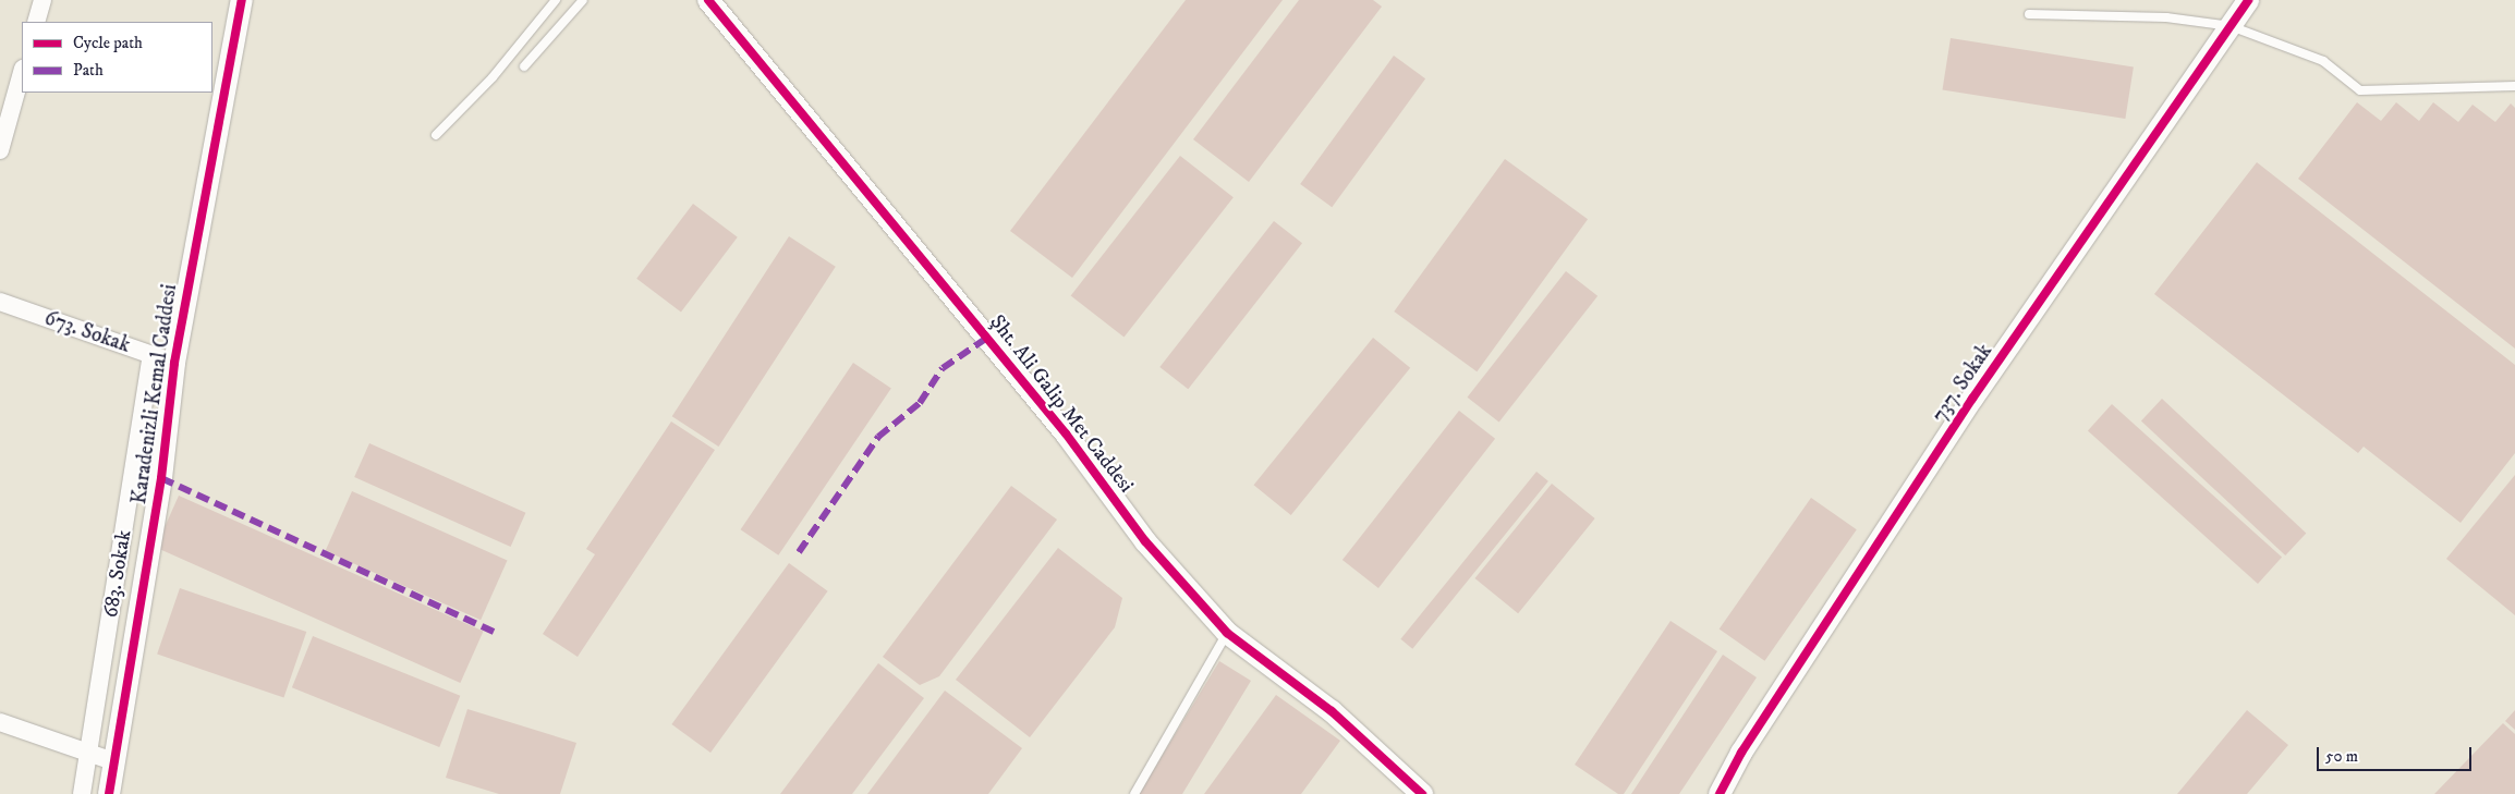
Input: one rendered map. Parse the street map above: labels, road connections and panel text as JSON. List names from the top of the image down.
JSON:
{
  "streets": {
    "street": [
      "673. Sokak",
      "737. Sokak",
      "Karadenizli Kemal Caddesi",
      "Şht. Ali Galip Met Caddesi",
      "683. Sokak"
    ]
  },
  "crossings": [
    ["673. Sokak", "Karadenizli Kemal Caddesi"],
    ["673. Sokak", "683. Sokak"]
  ],
  "legend": ["Cycle path", "Path"],
  "scale_bar": "50 m"
}
